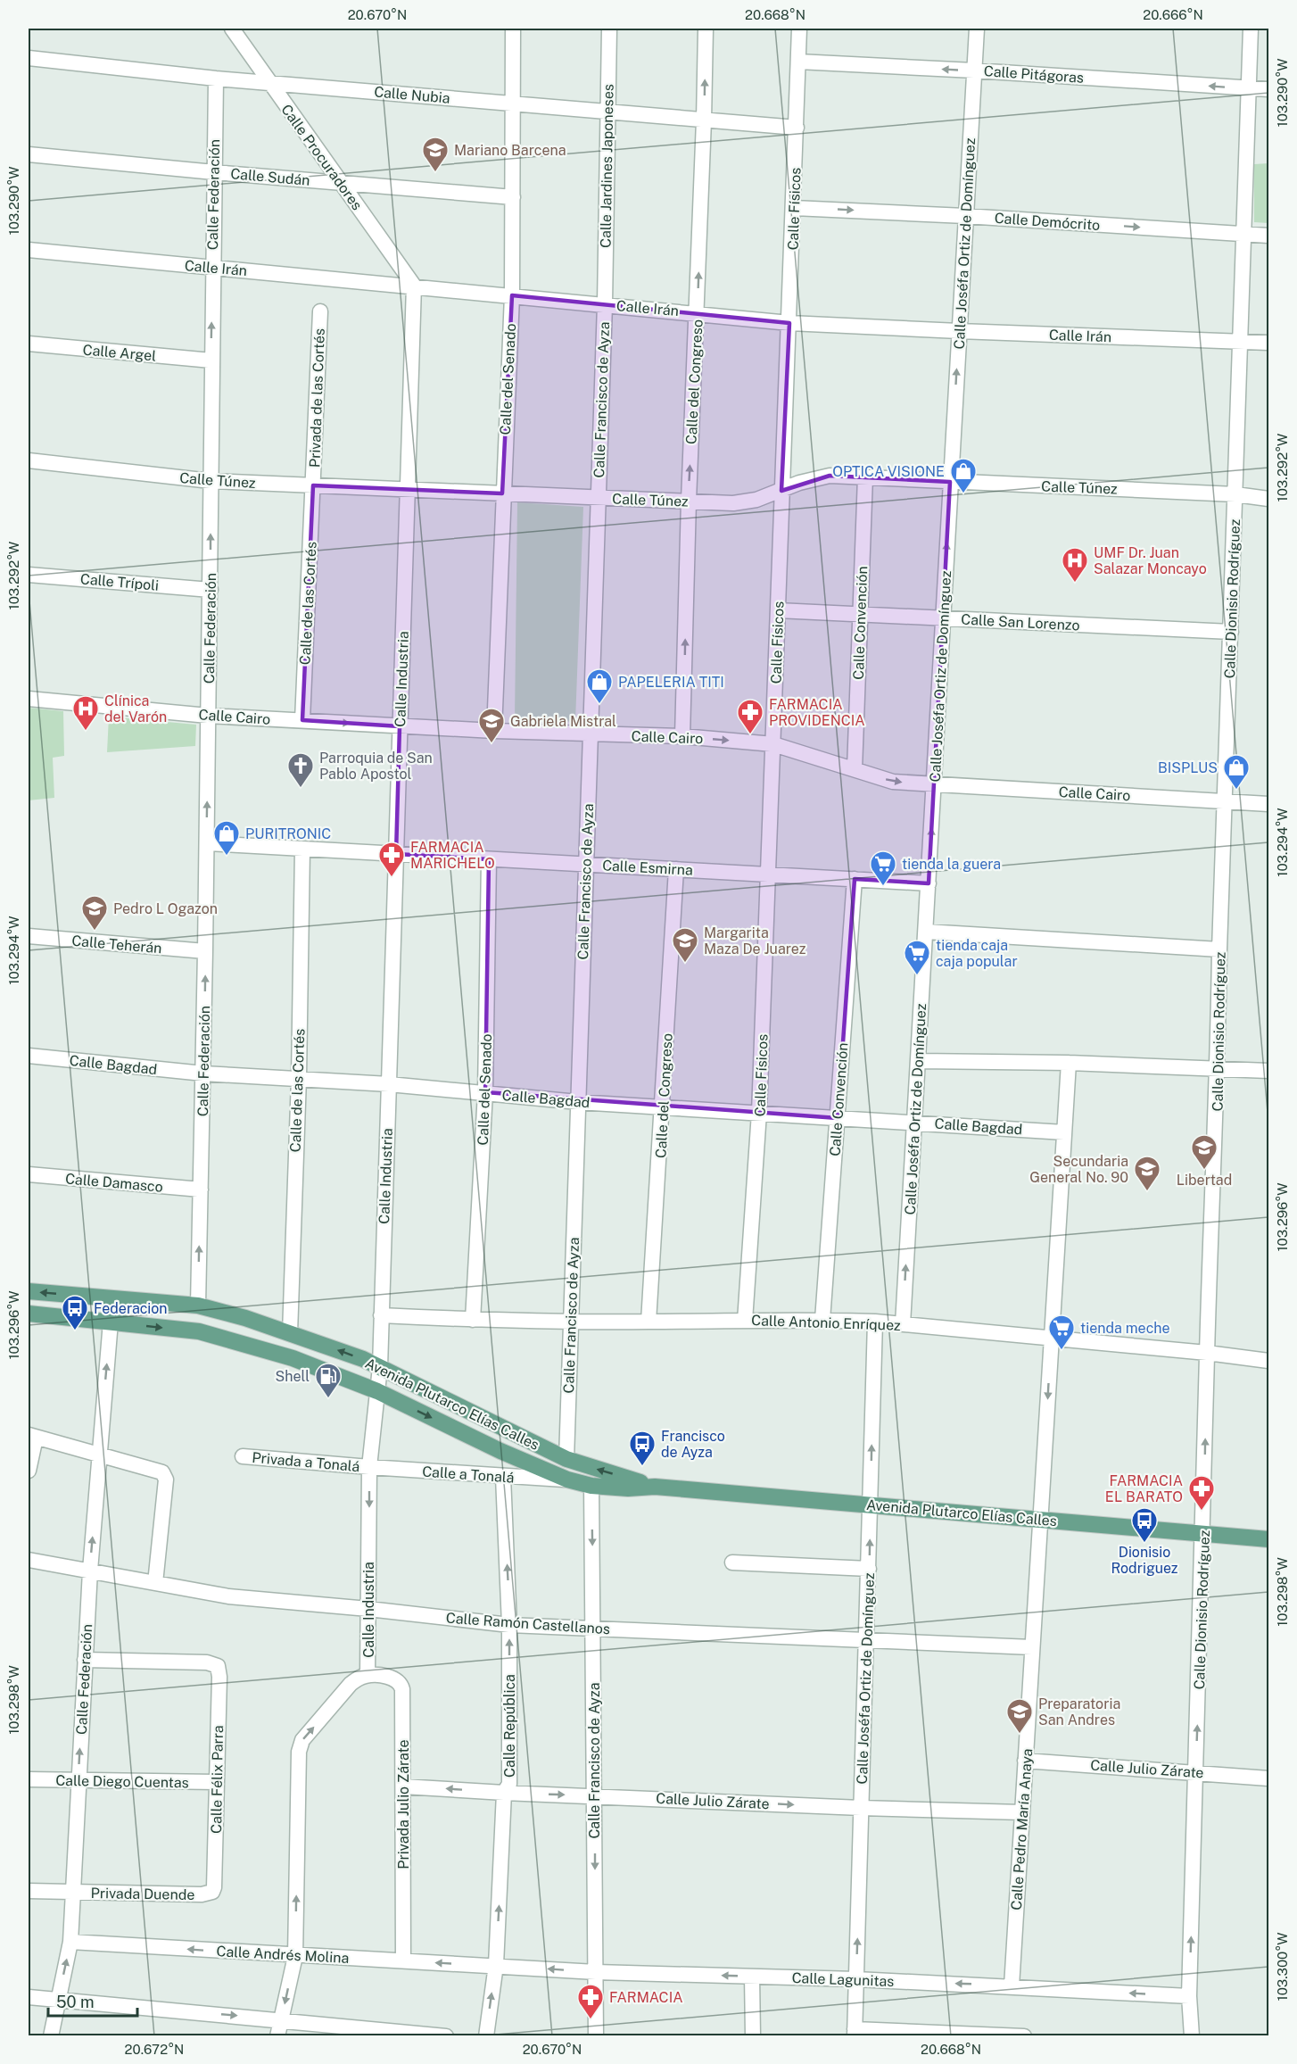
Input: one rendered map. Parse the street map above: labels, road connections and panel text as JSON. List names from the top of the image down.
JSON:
{
  "streets": {
    "main road": ["Avenida Plutarco Elías Calles"],
    "street": [
      "Calle Pitágoras",
      "Calle Nubia",
      "Calle Procuradores",
      "Calle Jardines Japoneses",
      "Calle Sudán",
      "Calle Federación",
      "Calle Físicos",
      "Calle Demócrito",
      "Calle Joséfa Ortiz de Domínguez",
      "Calle Irán",
      "Calle Argel",
      "Calle del Senado",
      "Calle del Congreso",
      "Privada de las Cortés",
      "Calle Francisco de Ayza",
      "Calle Túnez",
      "Calle Trípoli",
      "Calle Dionisio Rodríguez",
      "Calle de las Cortés",
      "Calle San Lorenzo",
      "Calle Convención",
      "Calle Industria",
      "Calle Cairo",
      "Calle Esmirna",
      "Calle Teherán",
      "Calle Bagdad",
      "Calle Damasco",
      "Calle Antonio Enríquez",
      "Privada a Tonalá",
      "Calle a Tonalá",
      "Calle Ramón Castellanos",
      "Calle República",
      "Calle Julio Zárate",
      "Calle Félix Parra",
      "Calle Diego Cuentas",
      "Privada Julio Zárate",
      "Calle Pedro María Anaya",
      "Privada Duende",
      "Calle Andrés Molina",
      "Calle Lagunitas"
    ]
  },
  "crossings": [
    ["Calle Pitágoras", "Calle Físicos"],
    ["Calle Pitágoras", "Calle Joséfa Ortiz de Domínguez"],
    ["Calle Pitágoras", "Calle Dionisio Rodríguez"],
    ["Calle Nubia", "Calle Procuradores"],
    ["Calle Nubia", "Calle Jardines Japoneses"],
    ["Calle Nubia", "Calle Federación"],
    ["Calle Nubia", "Calle Físicos"],
    ["Calle Nubia", "Calle del Senado"],
    ["Calle Nubia", "Calle del Congreso"],
    ["Calle Procuradores", "Calle Sudán"],
    ["Calle Procuradores", "Calle Irán"],
    ["Calle Procuradores", "Calle Industria"],
    ["Calle Jardines Japoneses", "Calle Irán"],
    ["Calle Jardines Japoneses", "Calle Francisco de Ayza"],
    ["Calle Sudán", "Calle Federación"],
    ["Calle Sudán", "Calle del Senado"],
    ["Calle Federación", "Calle Irán"],
    ["Calle Federación", "Calle Argel"],
    ["Calle Federación", "Calle Túnez"],
    ["Calle Federación", "Calle Trípoli"],
    ["Calle Federación", "Calle Cairo"],
    ["Calle Federación", "Calle Esmirna"],
    ["Calle Federación", "Calle Teherán"],
    ["Calle Federación", "Calle Bagdad"],
    ["Calle Federación", "Calle Damasco"],
    ["Calle Federación", "Avenida Plutarco Elías Calles"],
    ["Calle Federación", "Calle Ramón Castellanos"],
    ["Calle Federación", "Calle Félix Parra"],
    ["Calle Federación", "Calle Diego Cuentas"],
    ["Calle Federación", "Privada Duende"],
    ["Calle Federación", "Calle Andrés Molina"],
    ["Calle Físicos", "Calle Demócrito"],
    ["Calle Físicos", "Calle Irán"],
    ["Calle Físicos", "Calle Túnez"],
    ["Calle Físicos", "Calle San Lorenzo"],
    ["Calle Físicos", "Calle Cairo"],
    ["Calle Físicos", "Calle Esmirna"],
    ["Calle Físicos", "Calle Bagdad"],
    ["Calle Físicos", "Calle Antonio Enríquez"],
    ["Calle Demócrito", "Calle Joséfa Ortiz de Domínguez"],
    ["Calle Demócrito", "Calle Dionisio Rodríguez"],
    ["Calle Joséfa Ortiz de Domínguez", "Calle Irán"],
    ["Calle Joséfa Ortiz de Domínguez", "Calle Túnez"],
    ["Calle Joséfa Ortiz de Domínguez", "Calle San Lorenzo"],
    ["Calle Joséfa Ortiz de Domínguez", "Calle Cairo"],
    ["Calle Joséfa Ortiz de Domínguez", "Calle Esmirna"],
    ["Calle Joséfa Ortiz de Domínguez", "Calle Bagdad"],
    ["Calle Joséfa Ortiz de Domínguez", "Calle Antonio Enríquez"],
    ["Calle Joséfa Ortiz de Domínguez", "Avenida Plutarco Elías Calles"],
    ["Calle Joséfa Ortiz de Domínguez", "Calle Ramón Castellanos"],
    ["Calle Joséfa Ortiz de Domínguez", "Calle Julio Zárate"],
    ["Calle Joséfa Ortiz de Domínguez", "Calle Lagunitas"],
    ["Calle Irán", "Calle del Senado"],
    ["Calle Irán", "Calle del Congreso"],
    ["Calle Irán", "Calle Francisco de Ayza"],
    ["Calle Irán", "Calle Dionisio Rodríguez"],
    ["Calle Irán", "Calle Industria"],
    ["Calle del Senado", "Calle Túnez"],
    ["Calle del Senado", "Calle Cairo"],
    ["Calle del Senado", "Calle Esmirna"],
    ["Calle del Senado", "Calle Bagdad"],
    ["Calle del Senado", "Calle Antonio Enríquez"],
    ["Calle del Congreso", "Calle Túnez"],
    ["Calle del Congreso", "Calle Cairo"],
    ["Calle del Congreso", "Calle Esmirna"],
    ["Calle del Congreso", "Calle Bagdad"],
    ["Calle del Congreso", "Calle Antonio Enríquez"],
    ["Privada de las Cortés", "Calle Túnez"],
    ["Privada de las Cortés", "Calle de las Cortés"],
    ["Calle Francisco de Ayza", "Calle Túnez"],
    ["Calle Francisco de Ayza", "Calle Cairo"],
    ["Calle Francisco de Ayza", "Calle Esmirna"],
    ["Calle Francisco de Ayza", "Calle Bagdad"],
    ["Calle Francisco de Ayza", "Calle Antonio Enríquez"],
    ["Calle Francisco de Ayza", "Avenida Plutarco Elías Calles"],
    ["Calle Francisco de Ayza", "Calle Ramón Castellanos"],
    ["Calle Francisco de Ayza", "Calle Julio Zárate"],
    ["Calle Francisco de Ayza", "Calle Lagunitas"],
    ["Calle Túnez", "Calle Dionisio Rodríguez"],
    ["Calle Túnez", "Calle de las Cortés"],
    ["Calle Túnez", "Calle Convención"],
    ["Calle Túnez", "Calle Industria"],
    ["Calle Dionisio Rodríguez", "Calle San Lorenzo"],
    ["Calle Dionisio Rodríguez", "Calle Cairo"],
    ["Calle Dionisio Rodríguez", "Calle Antonio Enríquez"],
    ["Calle Dionisio Rodríguez", "Avenida Plutarco Elías Calles"],
    ["Calle Dionisio Rodríguez", "Calle Julio Zárate"],
    ["Calle Dionisio Rodríguez", "Calle Lagunitas"],
    ["Calle de las Cortés", "Calle Cairo"],
    ["Calle de las Cortés", "Calle Esmirna"],
    ["Calle de las Cortés", "Calle Bagdad"],
    ["Calle de las Cortés", "Avenida Plutarco Elías Calles"],
    ["Calle San Lorenzo", "Calle Convención"],
    ["Calle Convención", "Calle Cairo"],
    ["Calle Convención", "Calle Esmirna"],
    ["Calle Convención", "Calle Bagdad"],
    ["Calle Convención", "Calle Antonio Enríquez"],
    ["Calle Industria", "Calle Cairo"],
    ["Calle Industria", "Calle Esmirna"],
    ["Calle Industria", "Calle Bagdad"],
    ["Calle Industria", "Calle Antonio Enríquez"],
    ["Calle Industria", "Avenida Plutarco Elías Calles"],
    ["Calle Industria", "Privada a Tonalá"],
    ["Calle Industria", "Calle a Tonalá"],
    ["Calle Industria", "Calle Ramón Castellanos"],
    ["Calle Industria", "Privada Julio Zárate"],
    ["Calle Industria", "Calle Andrés Molina"],
    ["Calle Bagdad", "Calle Pedro María Anaya"],
    ["Calle Antonio Enríquez", "Calle Pedro María Anaya"],
    ["Avenida Plutarco Elías Calles", "Calle a Tonalá"],
    ["Avenida Plutarco Elías Calles", "Calle Pedro María Anaya"],
    ["Privada a Tonalá", "Calle a Tonalá"],
    ["Calle a Tonalá", "Calle República"],
    ["Calle Ramón Castellanos", "Calle República"],
    ["Calle Ramón Castellanos", "Calle Pedro María Anaya"],
    ["Calle República", "Calle Julio Zárate"],
    ["Calle República", "Calle Andrés Molina"],
    ["Calle República", "Calle Lagunitas"],
    ["Calle Julio Zárate", "Privada Julio Zárate"],
    ["Calle Julio Zárate", "Calle Pedro María Anaya"],
    ["Calle Félix Parra", "Calle Diego Cuentas"],
    ["Calle Félix Parra", "Privada Duende"],
    ["Privada Julio Zárate", "Calle Andrés Molina"],
    ["Calle Pedro María Anaya", "Calle Lagunitas"],
    ["Calle Andrés Molina", "Calle Lagunitas"]
  ],
  "one_way": [
    "Calle Pitágoras",
    "Calle Federación",
    "Calle Demócrito",
    "Calle Joséfa Ortiz de Domínguez",
    "Calle del Congreso",
    "Calle República",
    "Calle Lagunitas"
  ],
  "places": {
    "school or university": [
      "Mariano Barcena",
      "Gabriela Mistral",
      "Pedro L Ogazon",
      "Margarita Maza De Juarez",
      "Libertad",
      "Secundaria General No. 90",
      "Preparatoria San Andres"
    ],
    "shop": [
      "OPTICA VISIONE",
      "PAPELERIA TITI",
      "BISPLUS",
      "PURITRONIC"
    ],
    "hospital": ["UMF Dr. Juan Salazar Moncayo", "Clínica del Varón"],
    "pharmacy": [
      "FARMACIA PROVIDENCIA",
      "FARMACIA MARICHELO",
      "FARMACIA EL BARATO",
      "FARMACIA"
    ],
    "church": ["Parroquia de San Pablo Apostol"],
    "supermarket": ["tienda la guera", "tienda caja caja popular", "tienda meche"],
    "bus stop": ["Federacion", "Francisco de Ayza", "Dionisio Rodriguez"],
    "fuel station": ["Shell"]
  },
  "scale_bar": "50 m",
  "coordinates": [
    "20.670°N",
    "20.668°N",
    "20.666°N",
    "103.290°W",
    "103.292°W",
    "103.294°W",
    "103.296°W",
    "103.298°W",
    "103.300°W",
    "20.672°N"
  ]
}
